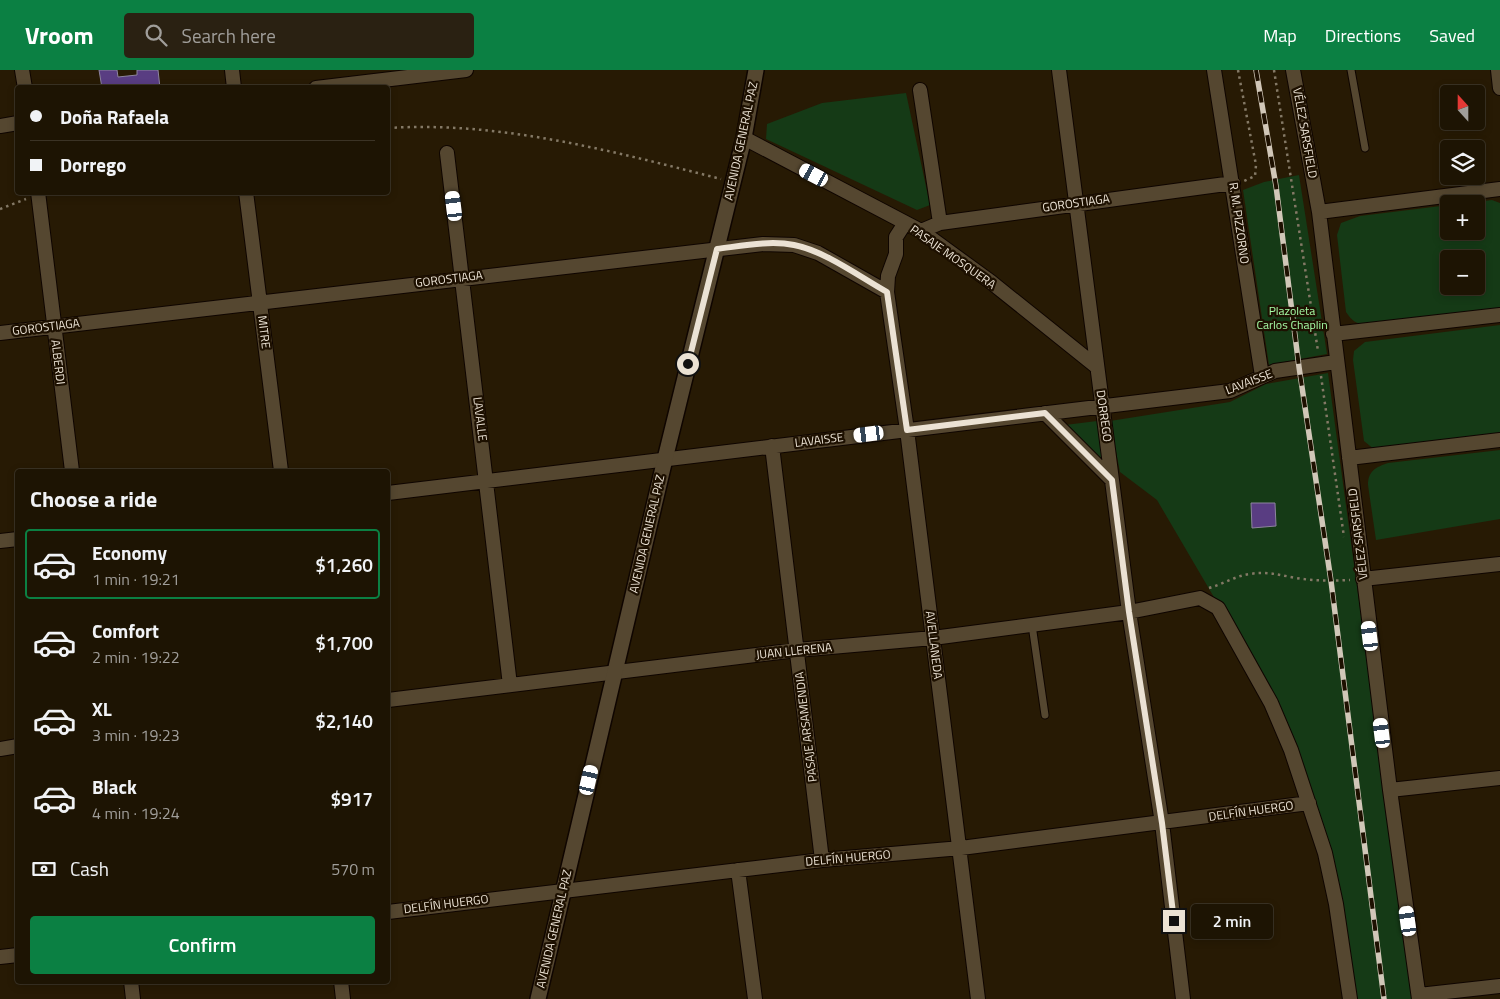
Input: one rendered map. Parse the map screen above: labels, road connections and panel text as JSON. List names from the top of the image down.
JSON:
{
  "streets": {
    "main road": ["AVENIDA GENERAL PAZ"],
    "street": [
      "VÉLEZ SARSFIELD",
      "GOROSTIAGA",
      "R. M. PIZZORNO",
      "PASAJE MOSQUERA",
      "MITRE",
      "ALBERDI",
      "LAVAISSE",
      "DORREGO",
      "LAVALLE",
      "AVELLANEDA",
      "JUAN LLERENA",
      "PASAJE ARSAMENDIA",
      "DELFÍN HUERGO"
    ]
  },
  "crossings": [
    ["VÉLEZ SARSFIELD", "LAVAISSE"],
    ["AVENIDA GENERAL PAZ", "GOROSTIAGA"],
    ["AVENIDA GENERAL PAZ", "PASAJE MOSQUERA"],
    ["AVENIDA GENERAL PAZ", "LAVAISSE"],
    ["AVENIDA GENERAL PAZ", "JUAN LLERENA"],
    ["AVENIDA GENERAL PAZ", "DELFÍN HUERGO"],
    ["GOROSTIAGA", "R. M. PIZZORNO"],
    ["GOROSTIAGA", "PASAJE MOSQUERA"],
    ["GOROSTIAGA", "MITRE"],
    ["GOROSTIAGA", "ALBERDI"],
    ["GOROSTIAGA", "DORREGO"],
    ["GOROSTIAGA", "LAVALLE"],
    ["GOROSTIAGA", "AVELLANEDA"],
    ["R. M. PIZZORNO", "LAVAISSE"],
    ["PASAJE MOSQUERA", "DORREGO"],
    ["PASAJE MOSQUERA", "AVELLANEDA"],
    ["LAVAISSE", "DORREGO"],
    ["LAVAISSE", "LAVALLE"],
    ["LAVAISSE", "AVELLANEDA"],
    ["LAVAISSE", "PASAJE ARSAMENDIA"],
    ["DORREGO", "JUAN LLERENA"],
    ["DORREGO", "DELFÍN HUERGO"],
    ["LAVALLE", "JUAN LLERENA"],
    ["AVELLANEDA", "JUAN LLERENA"],
    ["AVELLANEDA", "DELFÍN HUERGO"],
    ["JUAN LLERENA", "PASAJE ARSAMENDIA"],
    ["PASAJE ARSAMENDIA", "DELFÍN HUERGO"]
  ],
  "parks": ["Plazoleta Carlos Chaplin"],
  "north": "top",
  "page": {
    "header": "Vroom",
    "search": "Search here",
    "nav": ["Map", "Directions", "Saved"],
    "map_buttons": ["+", "−"],
    "banner": ["Doña Rafaela", "Dorrego"],
    "heading": "Choose a ride",
    "list": [
      {
        "name": "Economy",
        "note": "1 min · 19:21",
        "value": "$1,260"
      },
      {
        "name": "Comfort",
        "note": "2 min · 19:22",
        "value": "$1,700"
      },
      {
        "name": "XL",
        "note": "3 min · 19:23",
        "value": "$2,140"
      },
      {
        "name": "Black",
        "note": "4 min · 19:24",
        "value": "$917"
      }
    ],
    "pay": ["Cash", "570 m"],
    "bubble": "2 min",
    "buttons": "Confirm"
  }
}
